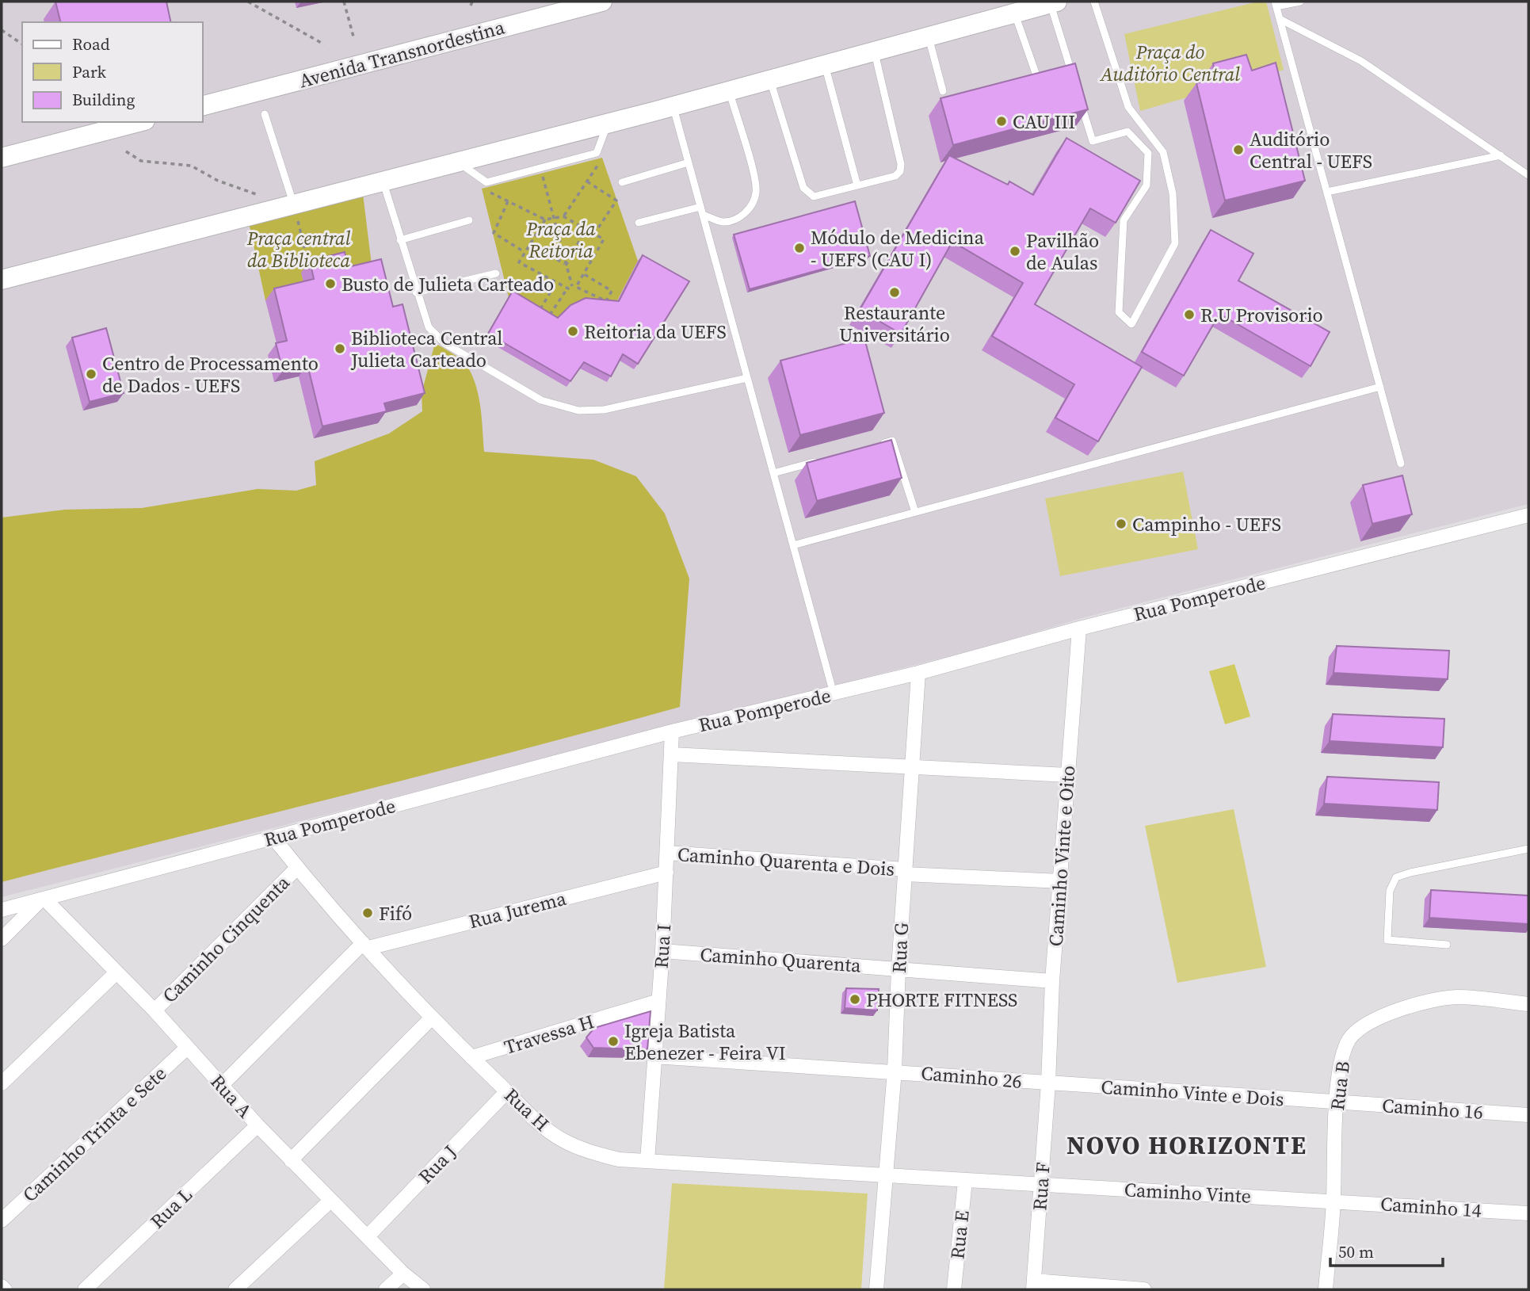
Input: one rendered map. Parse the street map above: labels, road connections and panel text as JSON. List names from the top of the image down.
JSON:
{
  "streets": {
    "street": [
      "Avenida Transnordestina",
      "Rua Pomperode",
      "Caminho Vinte e Oito",
      "Caminho Quarenta e Dois",
      "Rua Jurema",
      "Caminho Cinquenta",
      "Rua I",
      "Rua G",
      "Caminho Quarenta",
      "Travessa H",
      "Caminho 26",
      "Rua B",
      "Caminho Vinte e Dois",
      "Rua A",
      "Caminho 16",
      "Rua H",
      "Caminho Trinta e Sete",
      "Rua J",
      "Rua F",
      "Caminho Vinte",
      "Caminho 14",
      "Rua L",
      "Rua E"
    ]
  },
  "crossings": [
    ["Rua Pomperode", "Caminho Vinte e Oito"],
    ["Rua Pomperode", "Rua I"],
    ["Rua Pomperode", "Rua G"],
    ["Rua Pomperode", "Rua A"],
    ["Rua Pomperode", "Rua H"],
    ["Caminho Vinte e Oito", "Caminho Quarenta e Dois"],
    ["Caminho Vinte e Oito", "Caminho Quarenta"],
    ["Caminho Vinte e Oito", "Caminho 26"],
    ["Caminho Vinte e Oito", "Caminho Vinte e Dois"],
    ["Caminho Vinte e Oito", "Rua F"],
    ["Caminho Quarenta e Dois", "Rua I"],
    ["Caminho Quarenta e Dois", "Rua G"],
    ["Rua Jurema", "Rua I"],
    ["Rua Jurema", "Rua H"],
    ["Caminho Cinquenta", "Rua A"],
    ["Caminho Cinquenta", "Rua H"],
    ["Rua I", "Caminho Quarenta"],
    ["Rua I", "Travessa H"],
    ["Rua I", "Caminho 26"],
    ["Rua I", "Rua H"],
    ["Rua G", "Caminho Quarenta"],
    ["Rua G", "Caminho 26"],
    ["Rua G", "Rua H"],
    ["Travessa H", "Rua H"],
    ["Caminho 26", "Caminho Vinte e Dois"],
    ["Caminho 26", "Rua F"],
    ["Rua B", "Caminho Vinte e Dois"],
    ["Rua B", "Caminho 16"],
    ["Rua B", "Caminho Vinte"],
    ["Rua B", "Caminho 14"],
    ["Caminho Vinte e Dois", "Caminho 16"],
    ["Caminho Vinte e Dois", "Rua F"],
    ["Rua A", "Caminho Trinta e Sete"],
    ["Rua A", "Rua J"],
    ["Rua A", "Rua L"],
    ["Rua H", "Rua J"],
    ["Rua H", "Caminho Vinte"],
    ["Rua H", "Rua E"],
    ["Rua F", "Caminho Vinte"],
    ["Caminho Vinte", "Caminho 14"],
    ["Caminho Vinte", "Rua E"]
  ],
  "districts": ["NOVO HORIZONTE"],
  "parks": ["Praça do Auditório Central", "Praça da Reitoria", "Praça central da Biblioteca"],
  "places": [
    "CAU III",
    "Auditório Central - UEFS",
    "Módulo de Medicina - UEFS (CAU I)",
    "Pavilhão de Aulas",
    "Busto de Julieta Carteado",
    "Restaurante Universitário",
    "R.U Provisorio",
    "Reitoria da UEFS",
    "Biblioteca Central Julieta Carteado",
    "Centro de Processamento de Dados - UEFS",
    "Campinho - UEFS",
    "Fifó",
    "PHORTE FITNESS",
    "Igreja Batista Ebenezer - Feira VI"
  ],
  "legend": ["Road", "Park", "Building"],
  "scale_bar": "50 m"
}
